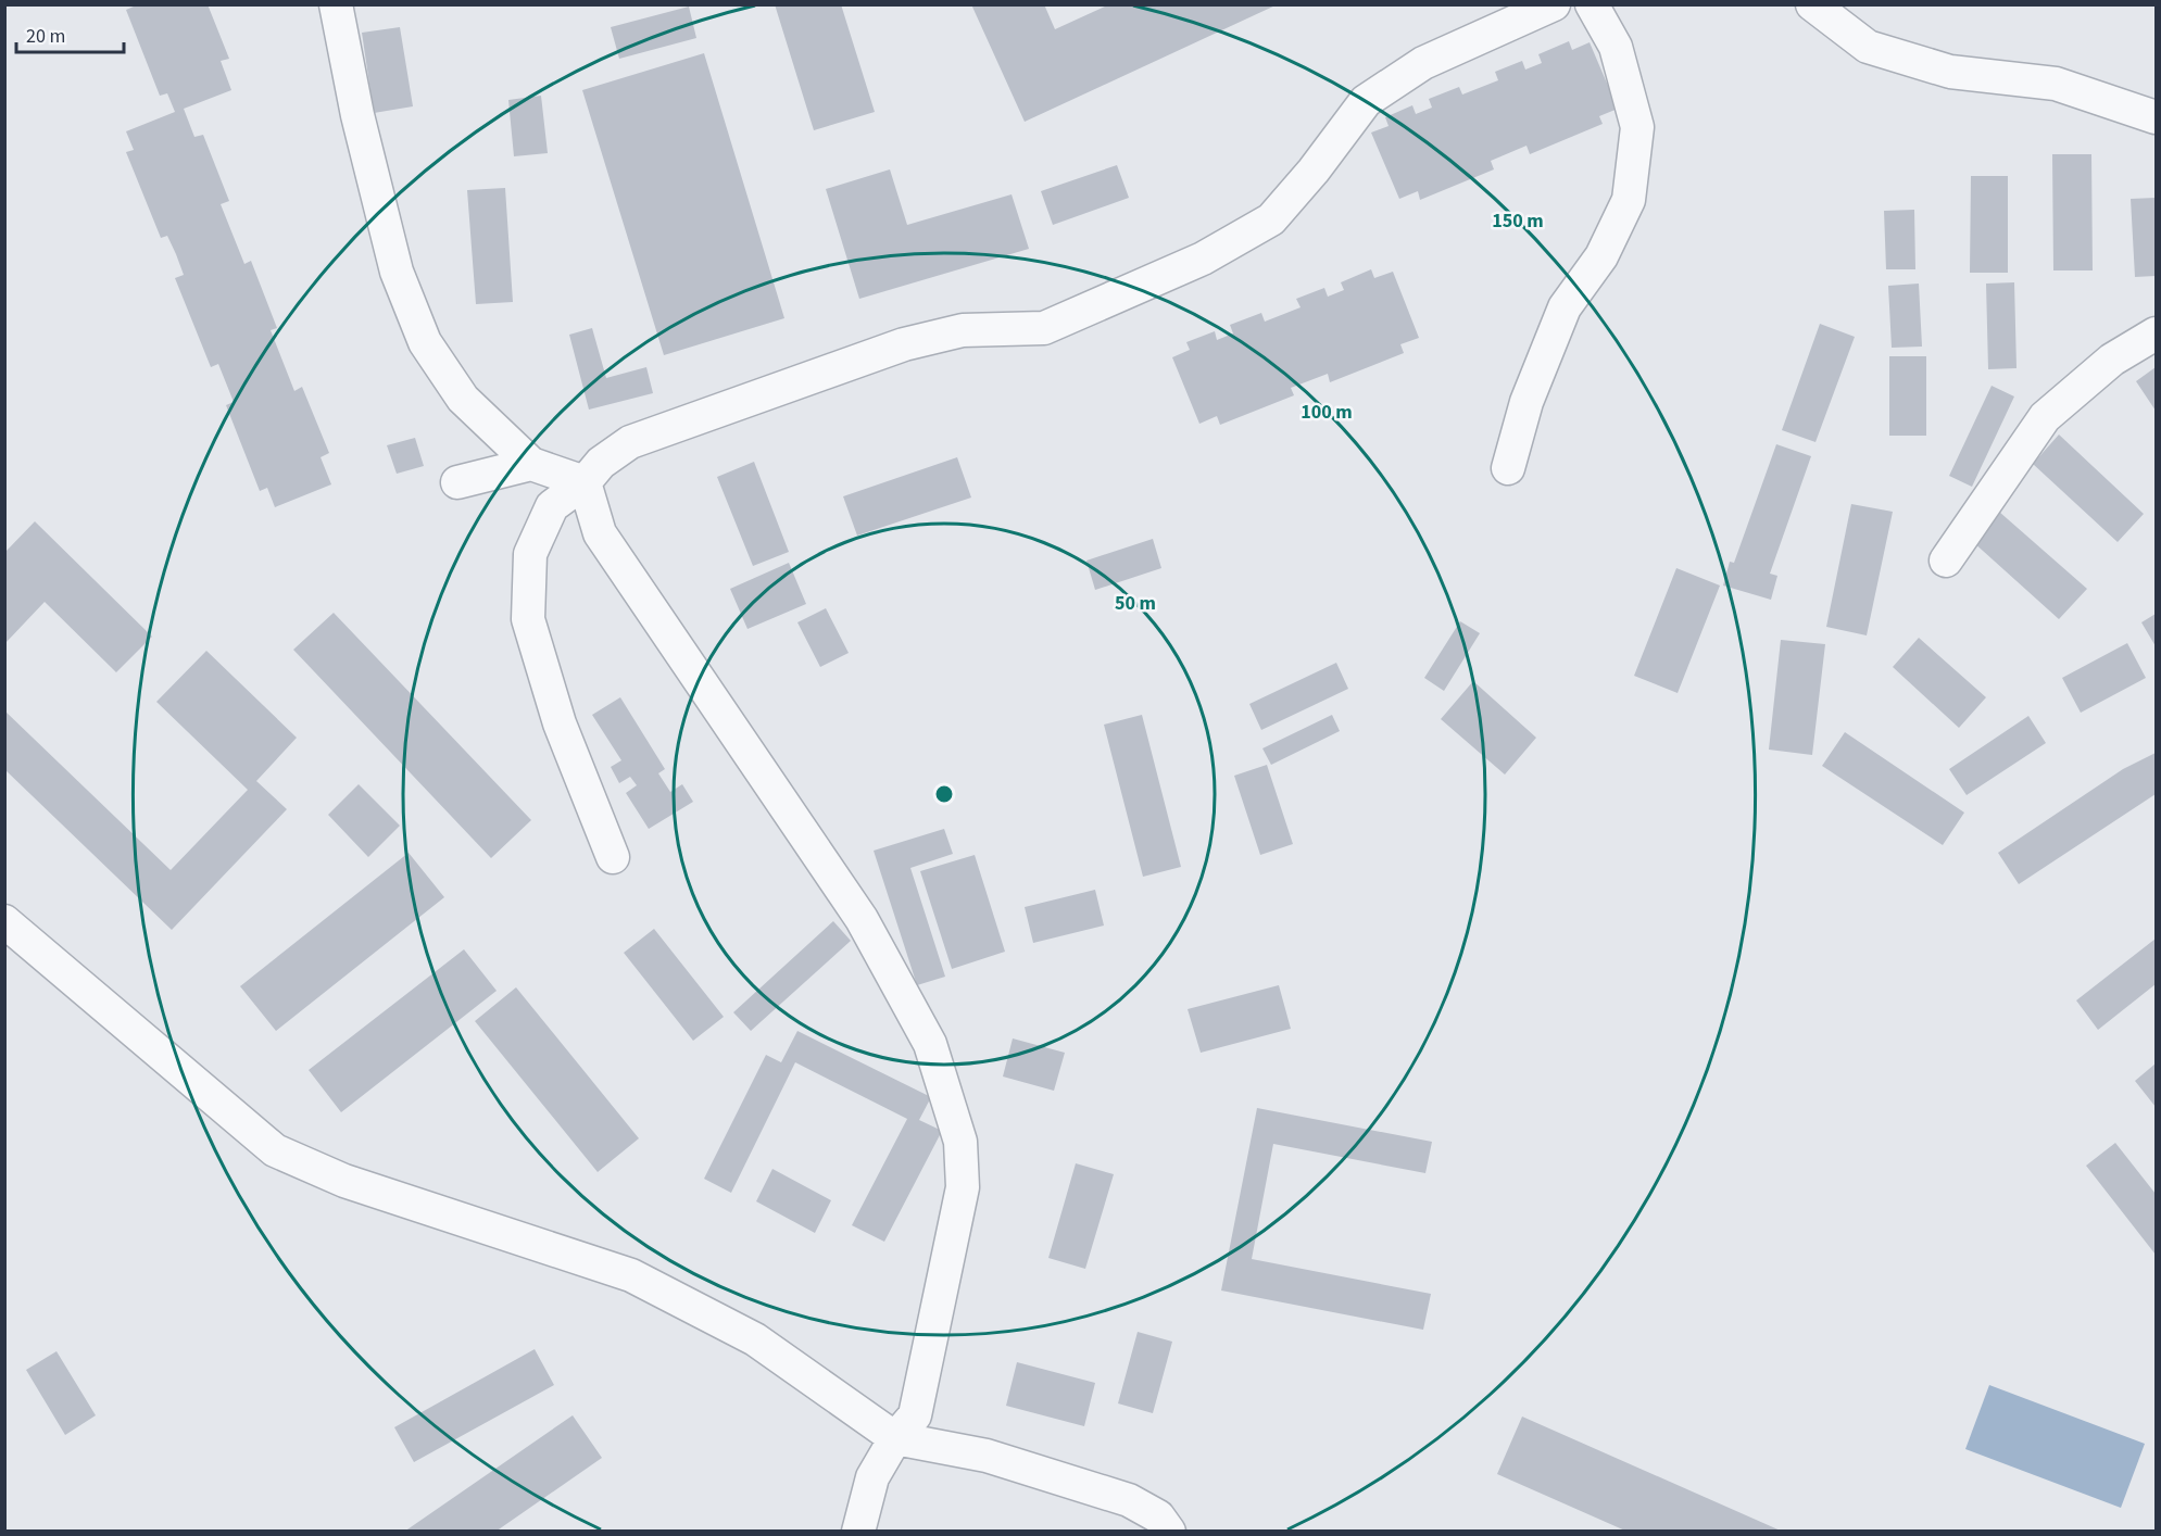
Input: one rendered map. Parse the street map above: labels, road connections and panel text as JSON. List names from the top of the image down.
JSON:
{
  "scale_bar": "20 m",
  "rings": ["150 m", "100 m", "50 m"]
}
